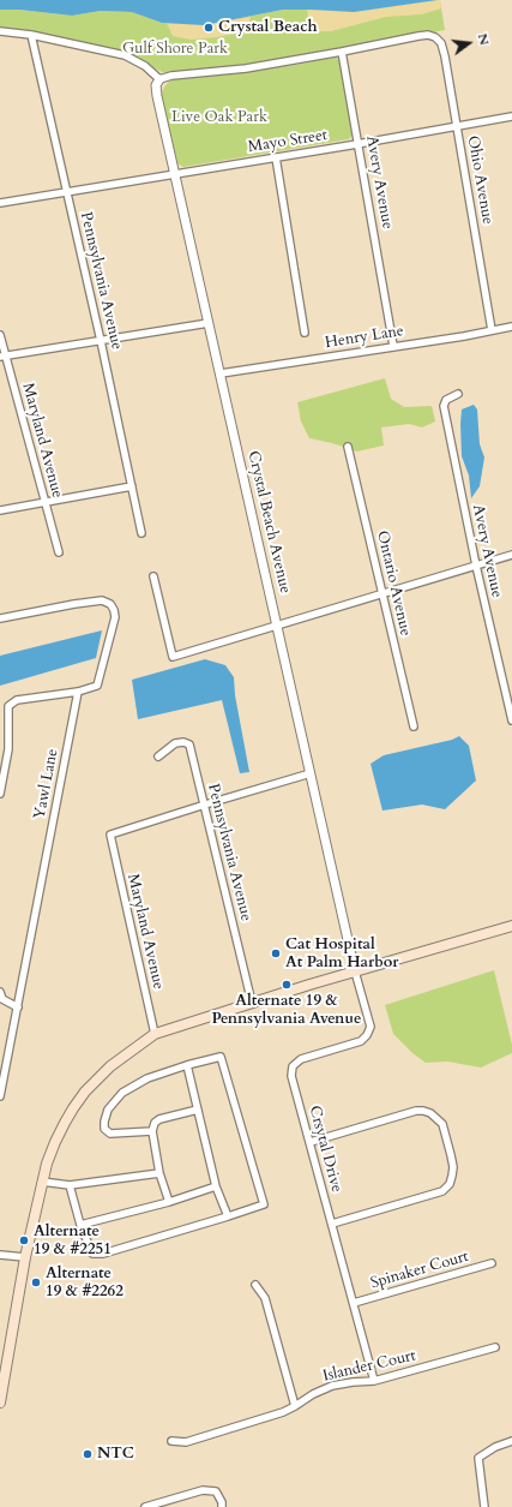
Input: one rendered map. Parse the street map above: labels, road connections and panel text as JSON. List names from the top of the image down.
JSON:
{
  "streets": {
    "street": [
      "Mayo Street",
      "Ohio Avenue",
      "Avery Avenue",
      "Pennsylvania Avenue",
      "Henry Lane",
      "Maryland Avenue",
      "Crystal Beach Avenue",
      "Ontario Avenue",
      "Yawl Lane",
      "Crsytal Drive",
      "Spinaker Court",
      "Islander Court"
    ]
  },
  "crossings": [
    ["Mayo Street", "Ohio Avenue"],
    ["Mayo Street", "Avery Avenue"],
    ["Mayo Street", "Pennsylvania Avenue"],
    ["Mayo Street", "Crystal Beach Avenue"],
    ["Ohio Avenue", "Avery Avenue"],
    ["Ohio Avenue", "Henry Lane"],
    ["Avery Avenue", "Henry Lane"],
    ["Pennsylvania Avenue", "Maryland Avenue"],
    ["Henry Lane", "Crystal Beach Avenue"],
    ["Crystal Beach Avenue", "Crsytal Drive"],
    ["Crsytal Drive", "Spinaker Court"],
    ["Crsytal Drive", "Islander Court"]
  ],
  "parks": ["Gulf Shore Park", "Live Oak Park"],
  "places": [
    "Crystal Beach",
    "Cat Hospital At Palm Harbor",
    "Alternate 19 & Pennsylvania Avenue",
    "Alternate 19 & #2251",
    "Alternate 19 & #2262",
    "NTC"
  ],
  "north": "right"
}
